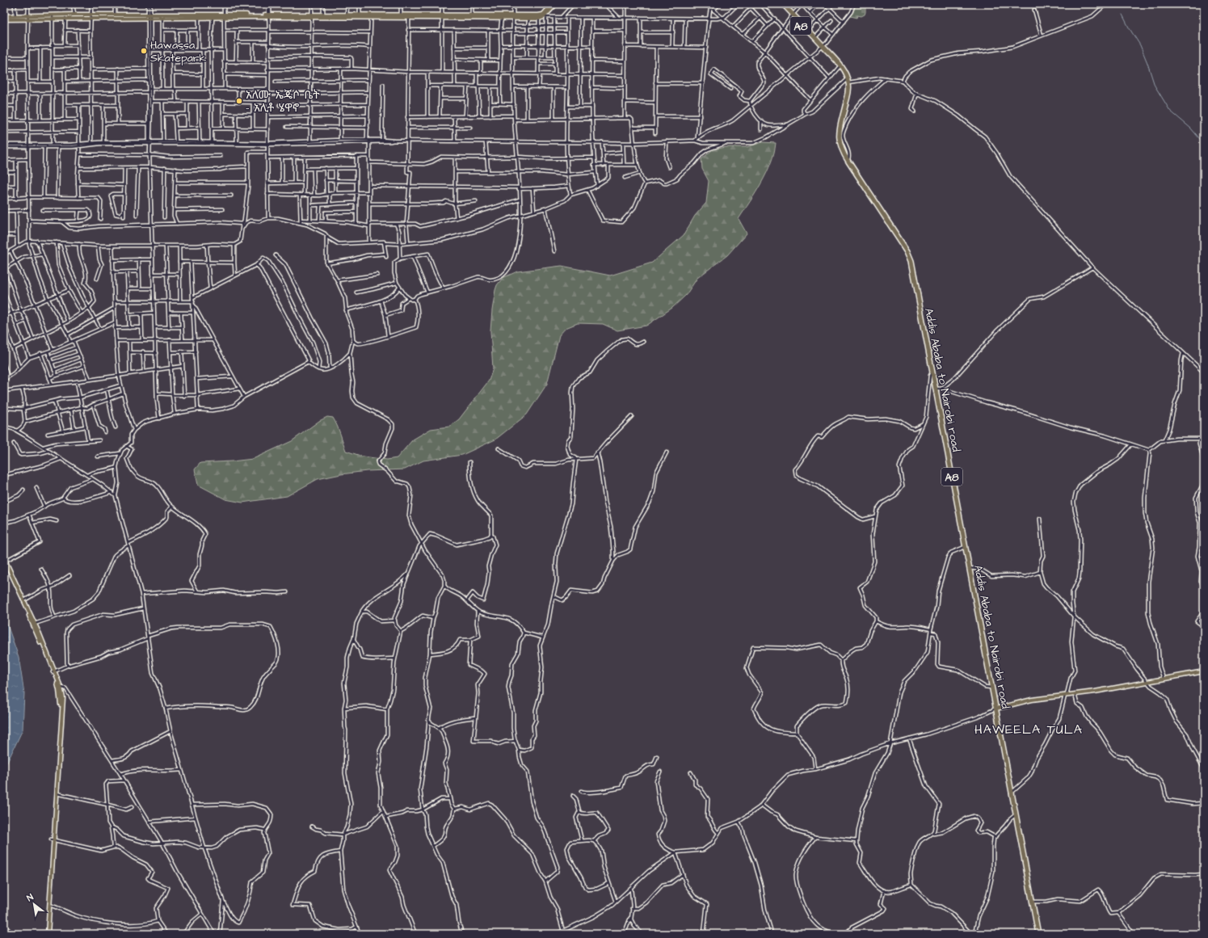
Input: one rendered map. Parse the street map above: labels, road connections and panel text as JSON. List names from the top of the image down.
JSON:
{
  "streets": {
    "highway": ["A8", "Addis Ababa to Nairobi road"]
  },
  "crossings": [
    ["A8", "Addis Ababa to Nairobi road"]
  ],
  "districts": ["HAWEELA TULA"],
  "places": ["Hawassa Skatepark", "አለሙ ኤጄሶ ቤት - አሊቶ ሄዋኖ"],
  "north": "top left"
}
